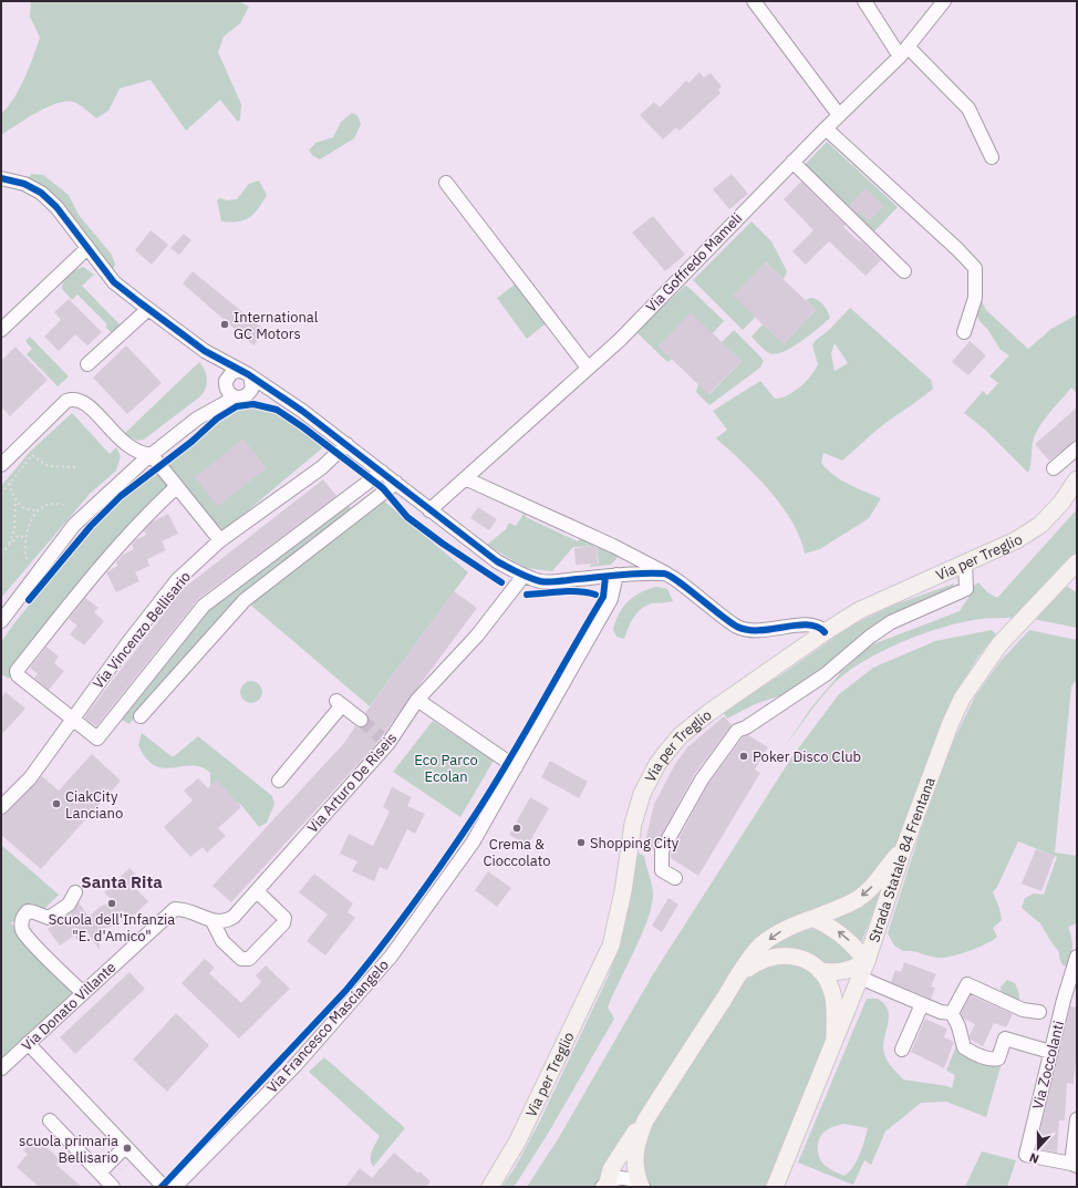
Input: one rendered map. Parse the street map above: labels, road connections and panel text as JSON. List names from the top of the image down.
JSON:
{
  "streets": {
    "main road": ["Via per Treglio", "Strada Statale 84 Frentana"],
    "street": [
      "Via Goffredo Mameli",
      "Via Vincenzo Bellisario",
      "Via Arturo De Riseis",
      "Via Donato Villante",
      "Via Francesco Masciangelo",
      "Via Zoccolanti"
    ]
  },
  "crossings": [
    ["Via Arturo De Riseis", "Via Donato Villante"]
  ],
  "districts": ["Santa Rita"],
  "parks": ["Eco Parco Ecolan"],
  "places": [
    "International GC Motors",
    "Poker Disco Club",
    "CiakCity Lanciano",
    "Crema & Cioccolato",
    "Shopping City",
    "Scuola dell'Infanzia \"E. d'Amico\"",
    "scuola primaria Bellisario"
  ],
  "north": "bottom"
}
